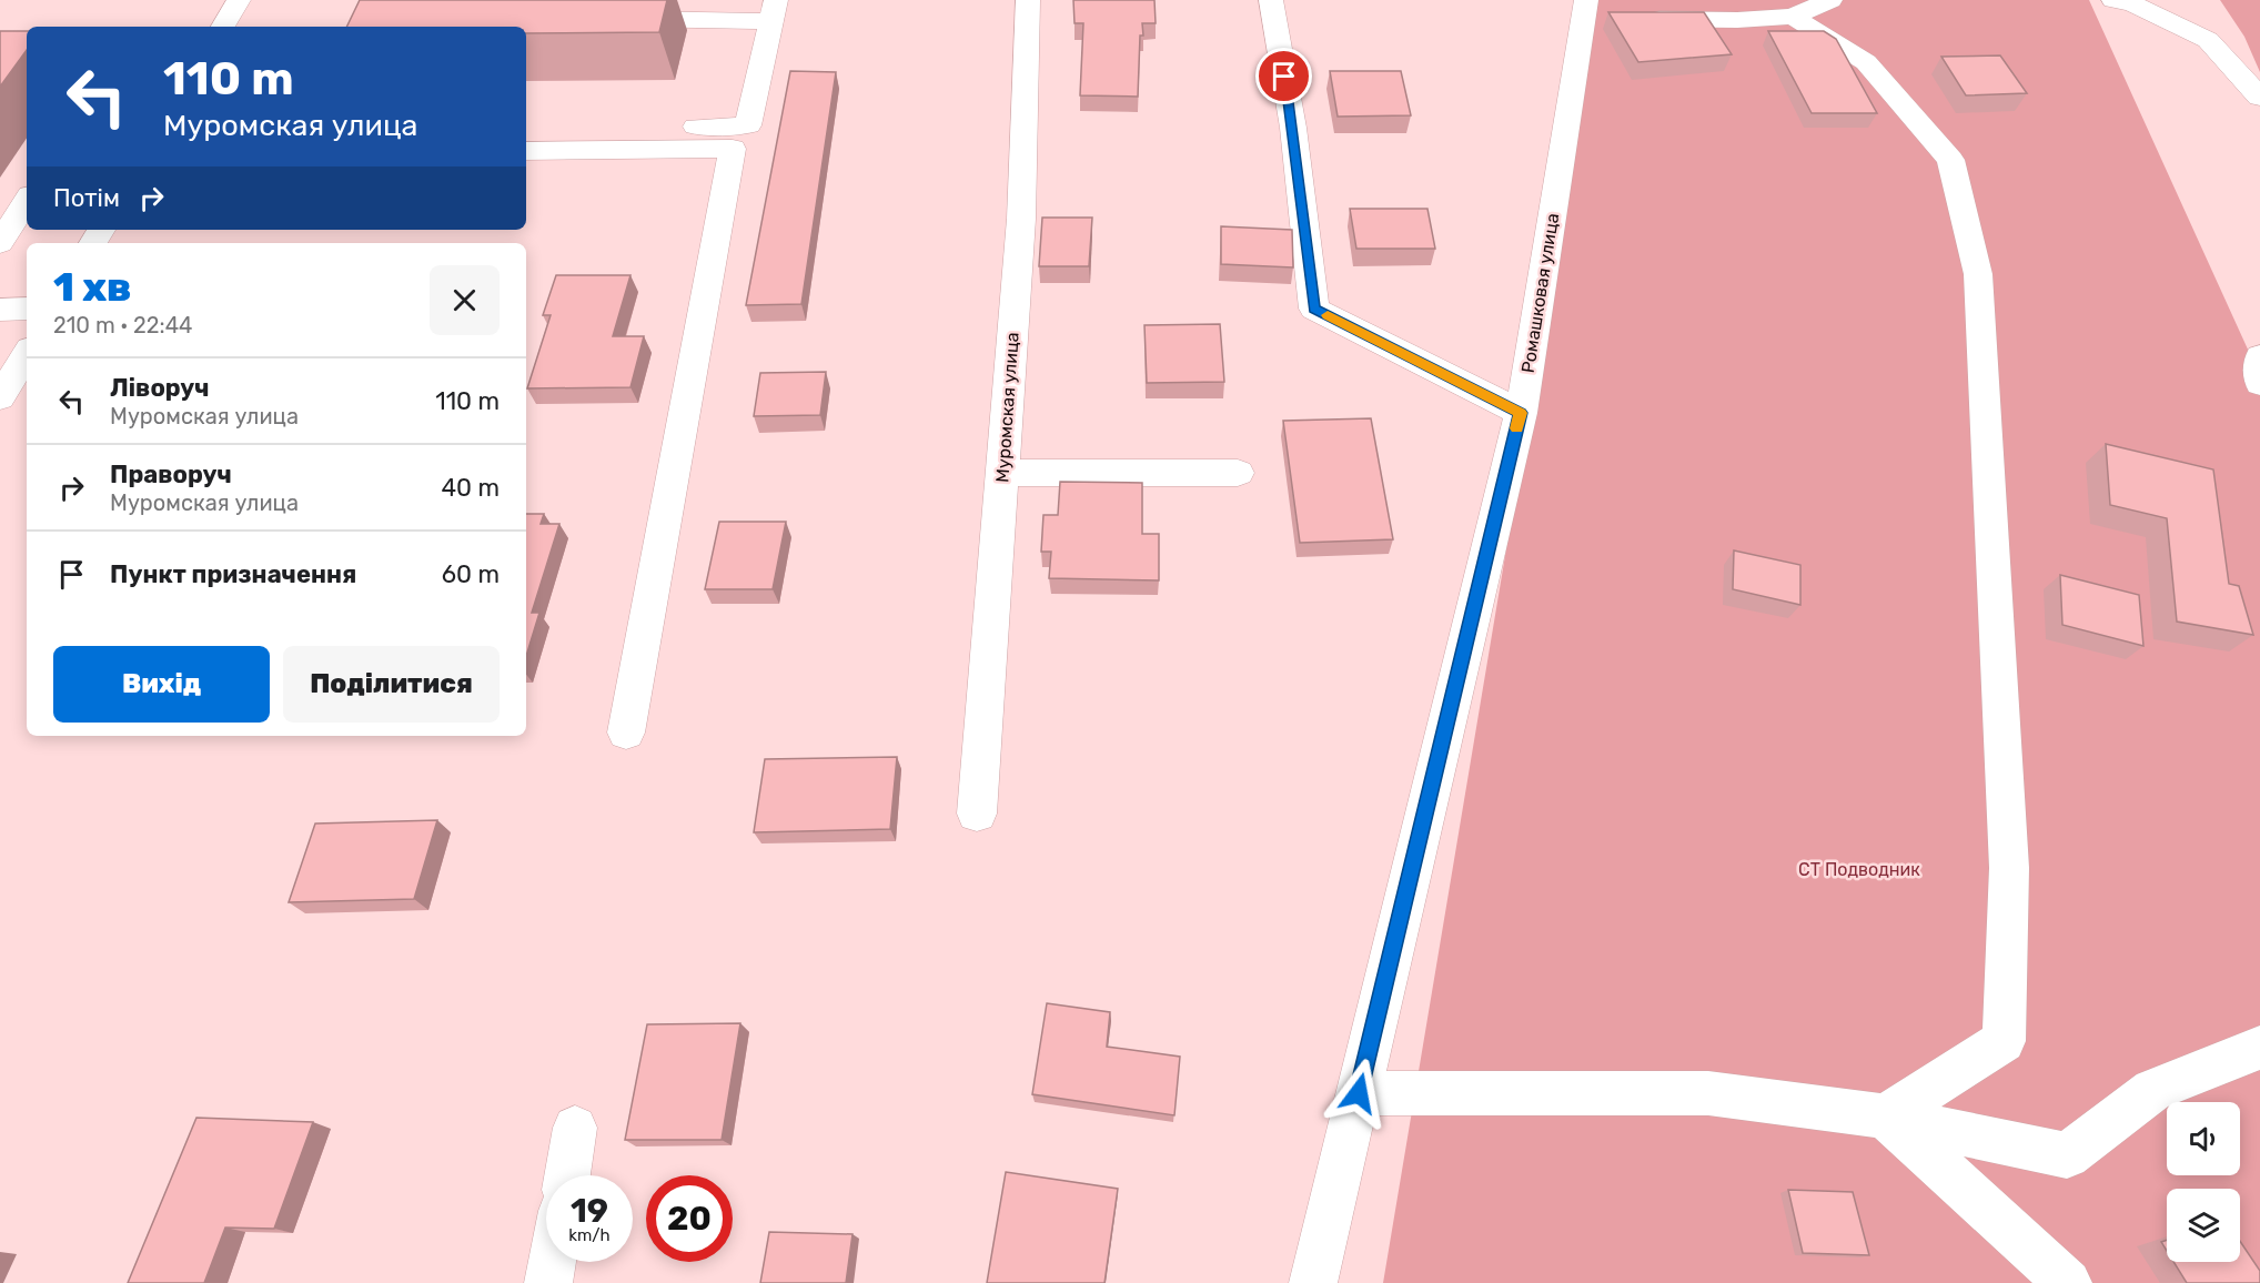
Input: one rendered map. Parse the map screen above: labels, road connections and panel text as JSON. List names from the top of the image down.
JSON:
{
  "streets": {
    "street": ["Ромашковая улица", "Муромская улица"]
  },
  "parks": ["СТ Подводник"],
  "page": {
    "turn": ["110 m", "Муромская улица"],
    "then": "Потім",
    "heading": ["1 хв", "210 m · 22:44"],
    "list": [
      {
        "name": "Ліворуч",
        "note": "Муромская улица",
        "value": "110 m"
      },
      {
        "name": "Праворуч",
        "note": "Муромская улица",
        "value": "40 m"
      },
      {
        "name": "Пункт призначення",
        "value": "60 m"
      }
    ],
    "buttons": ["Вихід", "Поділитися"],
    "speed": "19 km/h",
    "limit": "20"
  }
}
